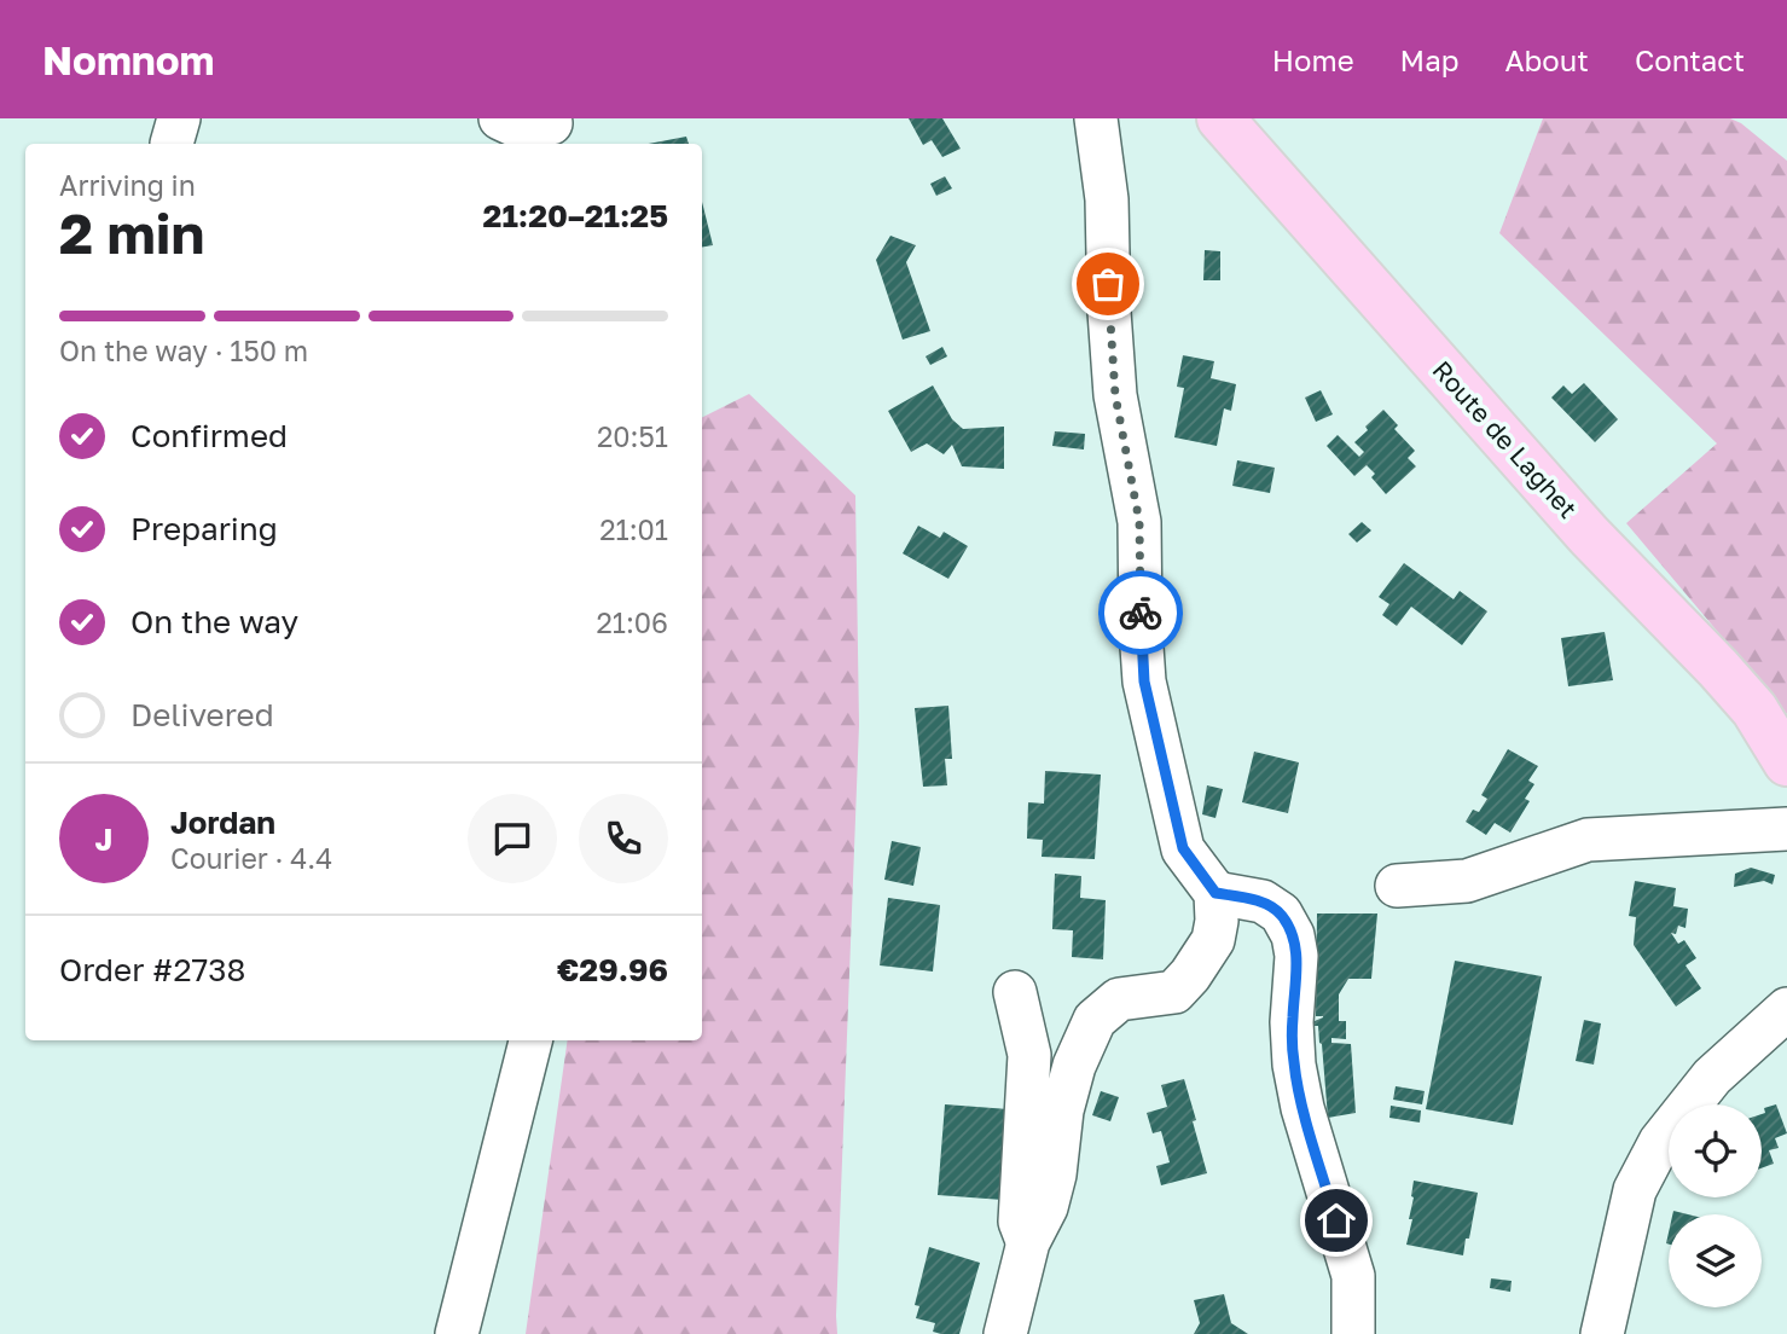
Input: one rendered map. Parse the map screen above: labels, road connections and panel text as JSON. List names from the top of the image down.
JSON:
{
  "streets": {
    "main road": ["Route de Laghet"]
  },
  "page": {
    "header": "Nomnom",
    "nav": [
      "Home",
      "Map",
      "About",
      "Contact"
    ],
    "heading": ["2 min", "Arriving in", "21:20–21:25"],
    "panel": [
      "Jordan",
      "Courier · 4.4",
      "Order #2738",
      "€29.96"
    ],
    "bar": "On the way · 150 m",
    "list": [
      ["Confirmed", "20:51"],
      ["Preparing", "21:01"],
      ["On the way", "21:06"],
      "Delivered"
    ],
    "round": "J"
  }
}
